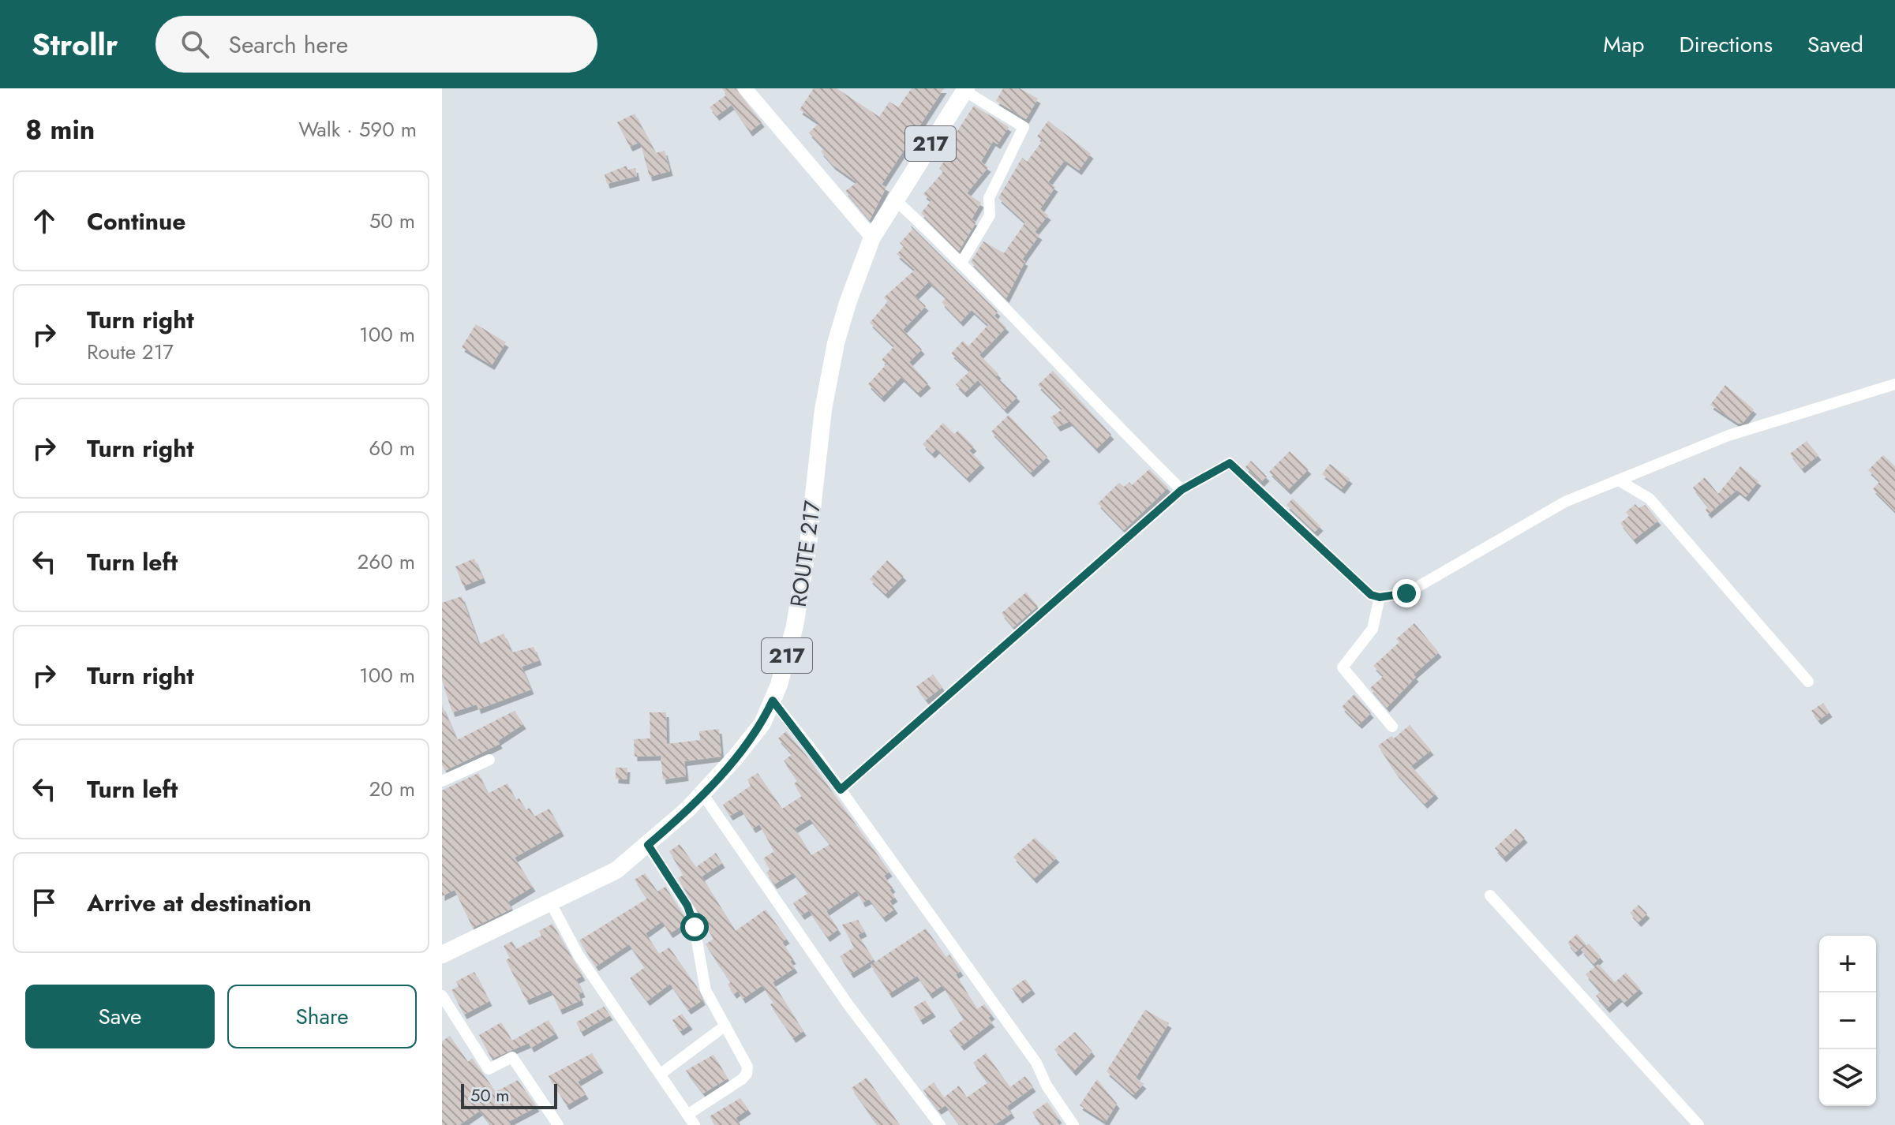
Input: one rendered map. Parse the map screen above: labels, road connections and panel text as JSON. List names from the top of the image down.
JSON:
{
  "streets": {
    "main road": ["217", "ROUTE 217"]
  },
  "scale_bar": "50 m",
  "page": {
    "header": "Strollr",
    "search": "Search here",
    "nav": ["Map", "Directions", "Saved"],
    "heading": ["8 min", "Walk · 590 m"],
    "list": [
      ["Continue", "50 m"],
      ["Turn right", "Route 217", "100 m"],
      ["Turn right", "60 m"],
      ["Turn left", "260 m"],
      ["Turn right", "100 m"],
      ["Turn left", "20 m"],
      "Arrive at destination"
    ],
    "map_buttons": ["+", "−"],
    "buttons": ["Save", "Share"],
    "scale": "50 m"
  }
}
